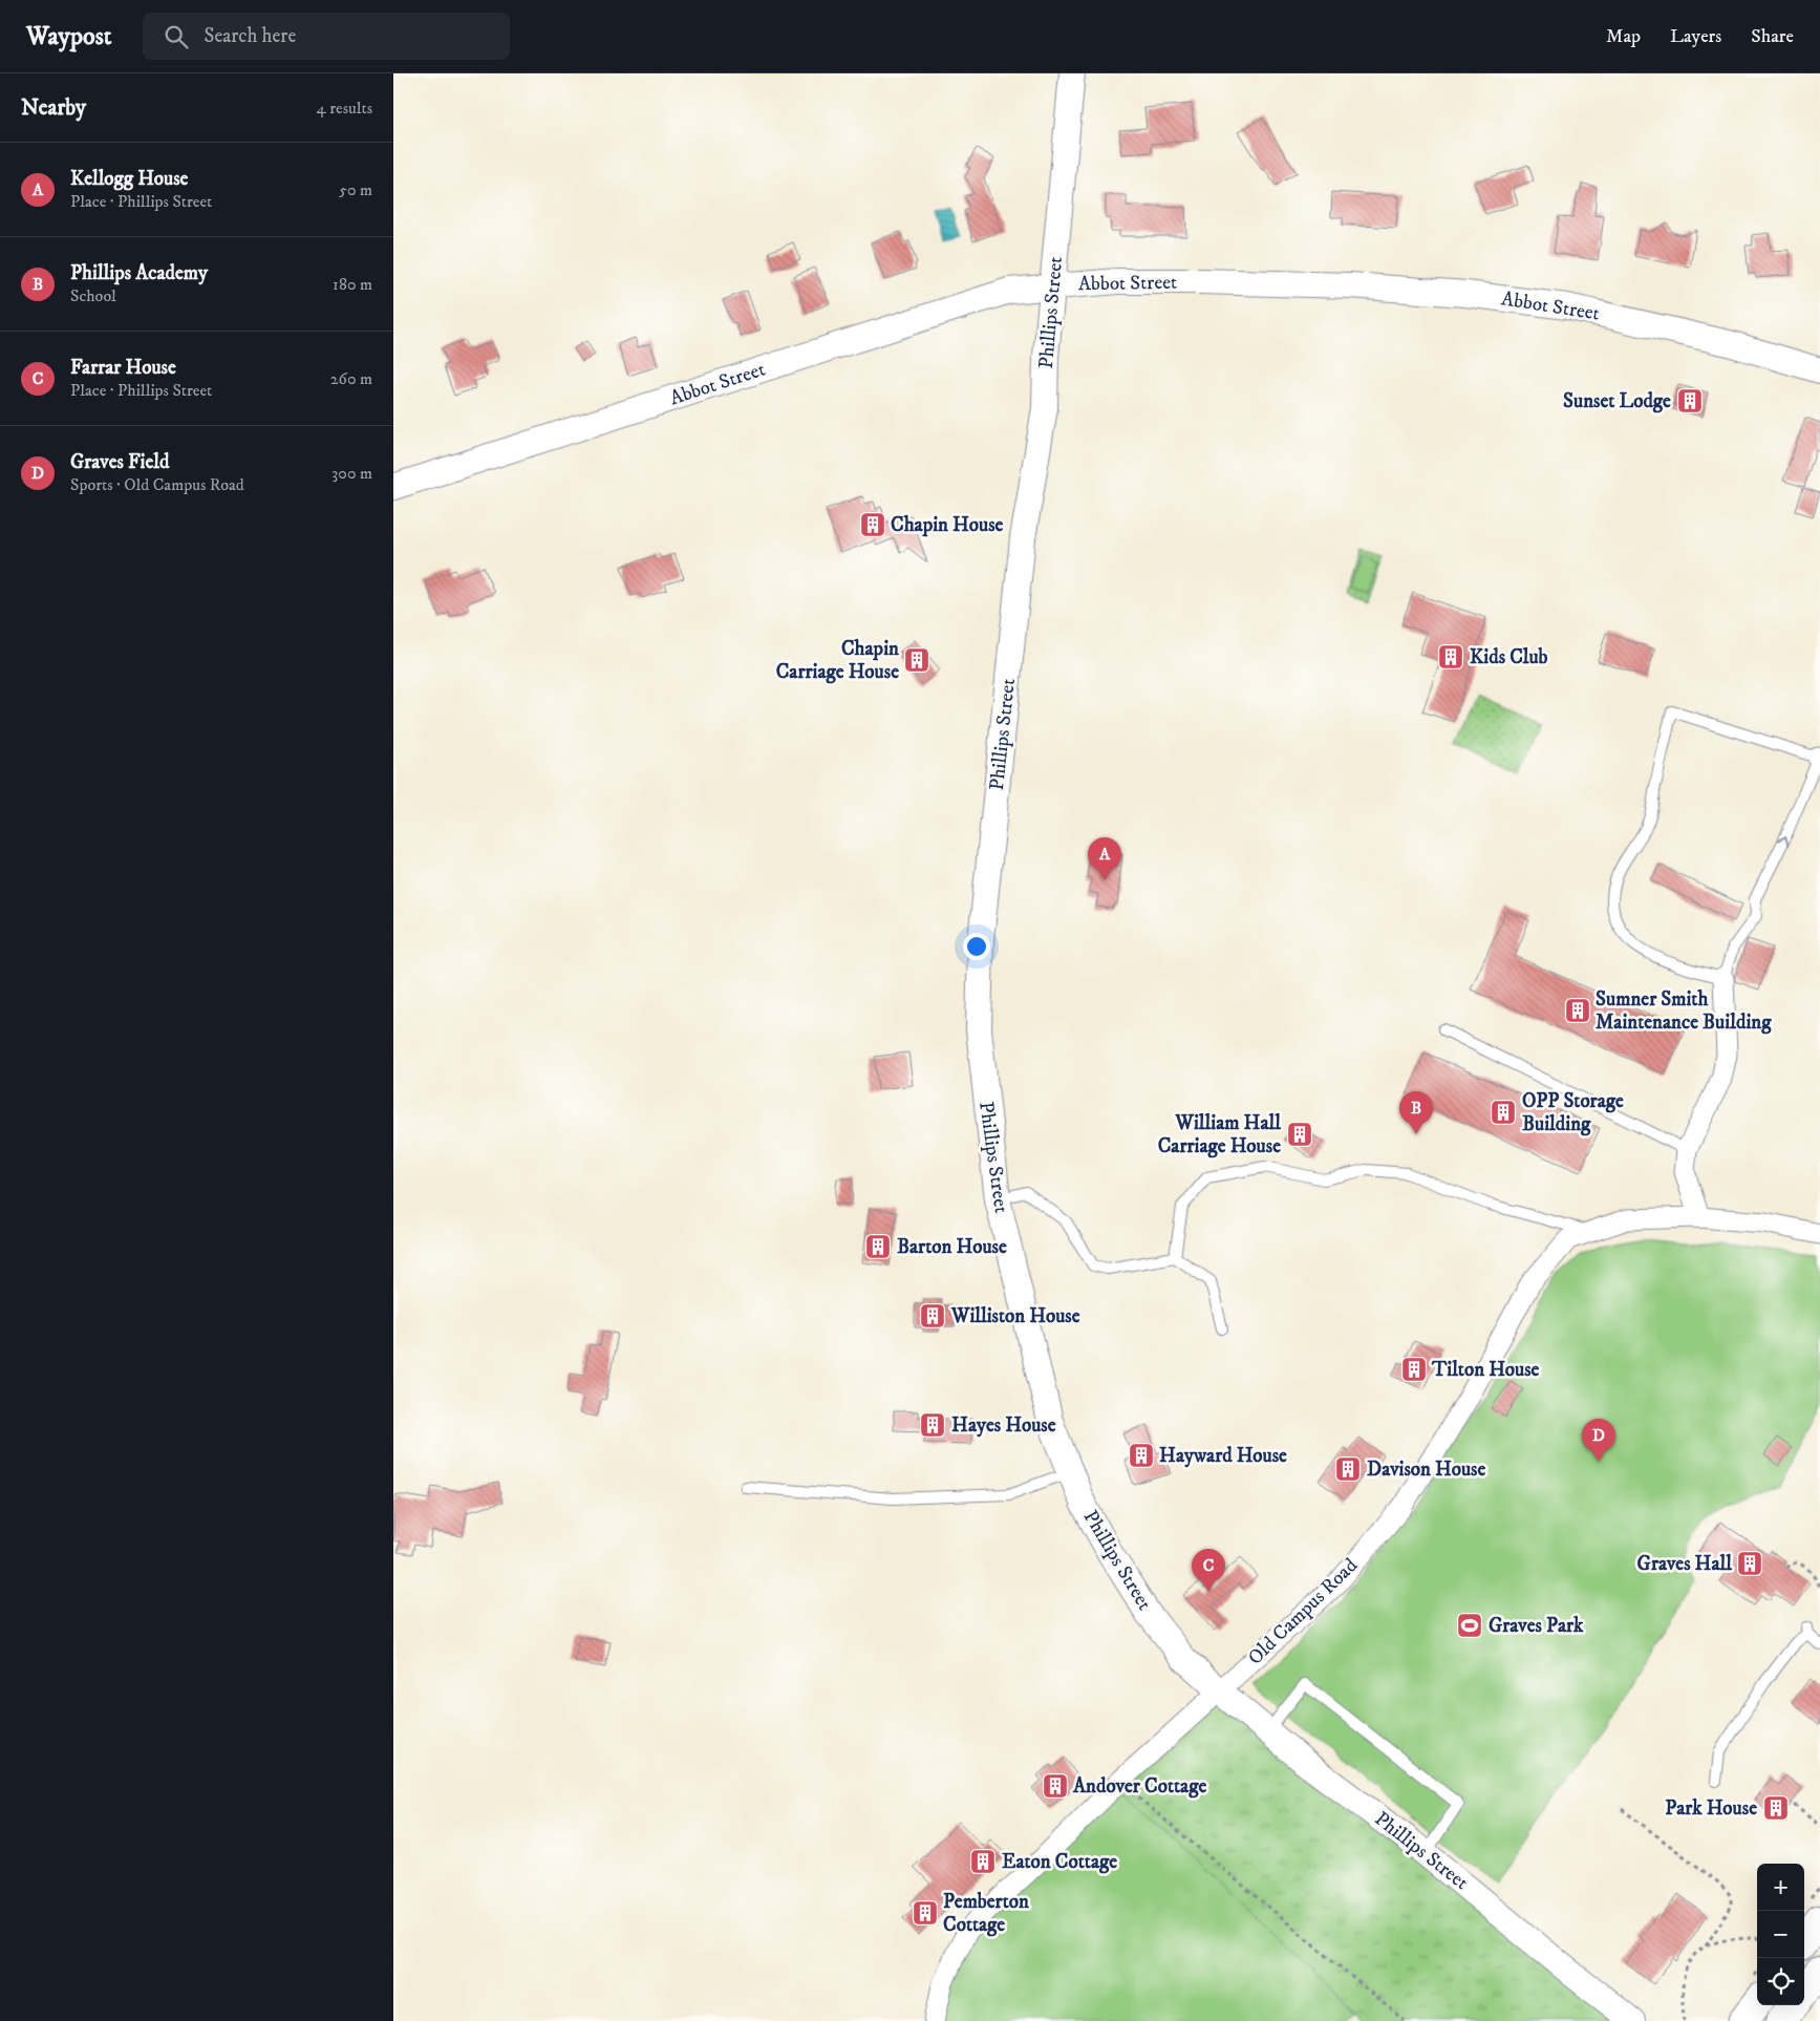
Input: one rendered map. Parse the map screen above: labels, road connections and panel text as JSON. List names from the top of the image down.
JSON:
{
  "streets": {
    "street": ["Abbot Street", "Phillips Street", "Old Campus Road"]
  },
  "crossings": [
    ["Abbot Street", "Phillips Street"],
    ["Phillips Street", "Old Campus Road"]
  ],
  "places": {
    "building": [
      "Sunset Lodge",
      "Chapin House",
      "Kids Club",
      "Chapin Carriage House",
      "Sumner Smith Maintenance Building",
      "OPP Storage Building",
      "William Hall Carriage House",
      "Barton House",
      "Williston House",
      "Tilton House",
      "Hayes House",
      "Hayward House",
      "Davison House",
      "Graves Hall",
      "Andover Cottage",
      "Park House",
      "Eaton Cottage",
      "Pemberton Cottage"
    ],
    "sports": ["Graves Park"]
  },
  "page": {
    "header": "Waypost",
    "search": "Search here",
    "nav": ["Map", "Layers", "Share"],
    "heading": ["Nearby", "4 results"],
    "list": [
      {
        "mark": "A",
        "name": "Kellogg House",
        "note": "Place · Phillips Street",
        "value": "50 m"
      },
      {
        "mark": "B",
        "name": "Phillips Academy",
        "note": "School",
        "value": "180 m"
      },
      {
        "mark": "C",
        "name": "Farrar House",
        "note": "Place · Phillips Street",
        "value": "260 m"
      },
      {
        "mark": "D",
        "name": "Graves Field",
        "note": "Sports · Old Campus Road",
        "value": "300 m"
      }
    ],
    "pins": [
      "A",
      "B",
      "D",
      "C"
    ],
    "map_buttons": ["+", "−"]
  }
}
